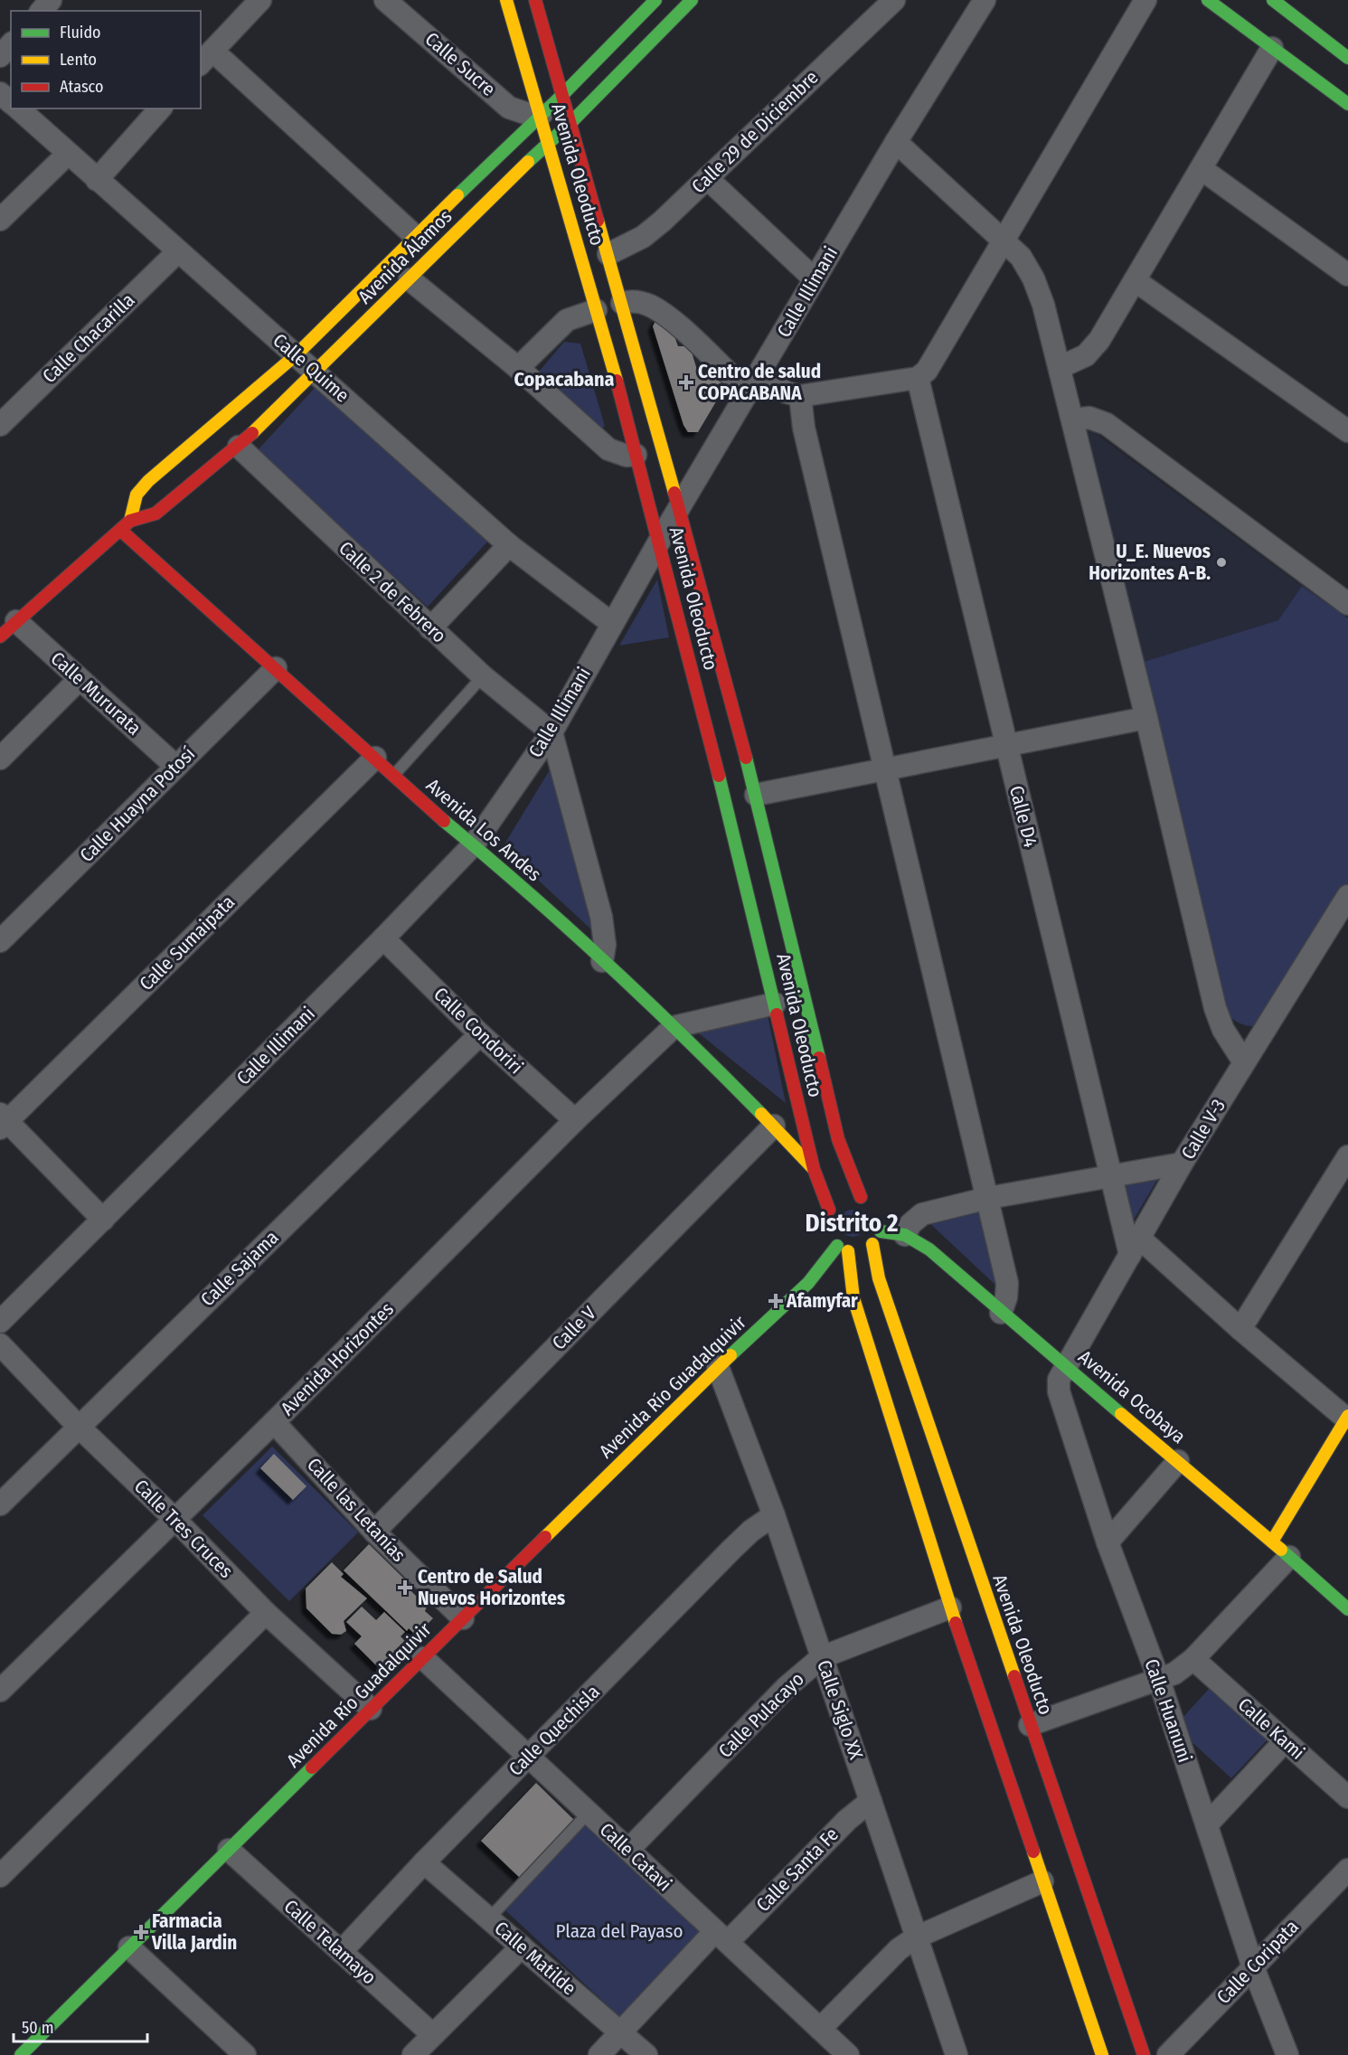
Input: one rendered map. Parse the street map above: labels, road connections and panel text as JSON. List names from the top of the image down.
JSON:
{
  "streets": {
    "street": [
      "Calle Sucre",
      "Calle 29 de Diciembre",
      "Avenida Oleoducto",
      "Avenida Álamos",
      "Calle Illimani",
      "Calle Chacarilla",
      "Calle Quime",
      "Calle 2 de Febrero",
      "Calle Mururata",
      "Calle Huayna Potosí",
      "Calle D4",
      "Avenida Los Andes",
      "Calle Sumaipata",
      "Calle Condoriri",
      "Calle V-3",
      "Calle Sajama",
      "Calle V",
      "Avenida Horizontes",
      "Avenida Río Guadalquivir",
      "Avenida Ocobaya",
      "Calle las Letanías",
      "Calle Tres Cruces",
      "Calle Siglo XX",
      "Calle Huanuni",
      "Calle Pulacayo",
      "Calle Kami",
      "Calle Quechisla",
      "Calle Catavi",
      "Calle Santa Fe",
      "Calle Telamayo",
      "Calle Matilde",
      "Calle Coripata"
    ]
  },
  "crossings": [
    ["Calle Sucre", "Avenida Oleoducto"],
    ["Calle Sucre", "Avenida Álamos"],
    ["Calle 29 de Diciembre", "Avenida Oleoducto"],
    ["Avenida Oleoducto", "Avenida Álamos"],
    ["Avenida Oleoducto", "Calle Illimani"],
    ["Avenida Oleoducto", "Avenida Los Andes"],
    ["Avenida Oleoducto", "Avenida Ocobaya"],
    ["Avenida Álamos", "Calle Quime"],
    ["Avenida Álamos", "Calle 2 de Febrero"],
    ["Avenida Álamos", "Calle Mururata"],
    ["Avenida Álamos", "Avenida Los Andes"],
    ["Calle Illimani", "Calle Quime"],
    ["Calle Illimani", "Calle 2 de Febrero"],
    ["Calle Illimani", "Avenida Los Andes"],
    ["Calle Illimani", "Calle Condoriri"],
    ["Calle Chacarilla", "Calle Quime"],
    ["Calle Mururata", "Calle Huayna Potosí"],
    ["Calle Huayna Potosí", "Avenida Los Andes"],
    ["Calle D4", "Calle V-3"],
    ["Avenida Los Andes", "Calle Sumaipata"],
    ["Avenida Los Andes", "Calle V"],
    ["Avenida Los Andes", "Avenida Horizontes"],
    ["Calle Condoriri", "Calle Sajama"],
    ["Calle Condoriri", "Avenida Horizontes"],
    ["Calle V-3", "Avenida Ocobaya"],
    ["Calle V-3", "Calle Huanuni"],
    ["Calle Sajama", "Calle Tres Cruces"],
    ["Calle V", "Calle las Letanías"],
    ["Avenida Horizontes", "Calle las Letanías"],
    ["Avenida Horizontes", "Calle Tres Cruces"],
    ["Avenida Río Guadalquivir", "Calle las Letanías"],
    ["Avenida Río Guadalquivir", "Calle Tres Cruces"],
    ["Avenida Río Guadalquivir", "Calle Siglo XX"],
    ["Avenida Río Guadalquivir", "Calle Catavi"],
    ["Avenida Río Guadalquivir", "Calle Telamayo"],
    ["Avenida Ocobaya", "Calle Huanuni"],
    ["Calle Siglo XX", "Calle Pulacayo"],
    ["Calle Siglo XX", "Calle Quechisla"],
    ["Calle Siglo XX", "Calle Santa Fe"],
    ["Calle Huanuni", "Calle Coripata"],
    ["Calle Pulacayo", "Calle Catavi"],
    ["Calle Quechisla", "Calle Catavi"],
    ["Calle Quechisla", "Calle Telamayo"],
    ["Calle Quechisla", "Calle Matilde"],
    ["Calle Catavi", "Calle Santa Fe"],
    ["Calle Santa Fe", "Calle Matilde"]
  ],
  "districts": ["Copacabana", "Distrito 2"],
  "parks": ["Plaza del Payaso"],
  "places": {
    "health": [
      "Centro de salud COPACABANA",
      "Afamyfar",
      "Centro de Salud Nuevos Horizontes",
      "Farmacia Villa Jardin"
    ],
    "other": ["U_E. Nuevos Horizontes A-B."]
  },
  "legend": ["Fluido", "Lento", "Atasco"],
  "scale_bar": "50 m"
}
